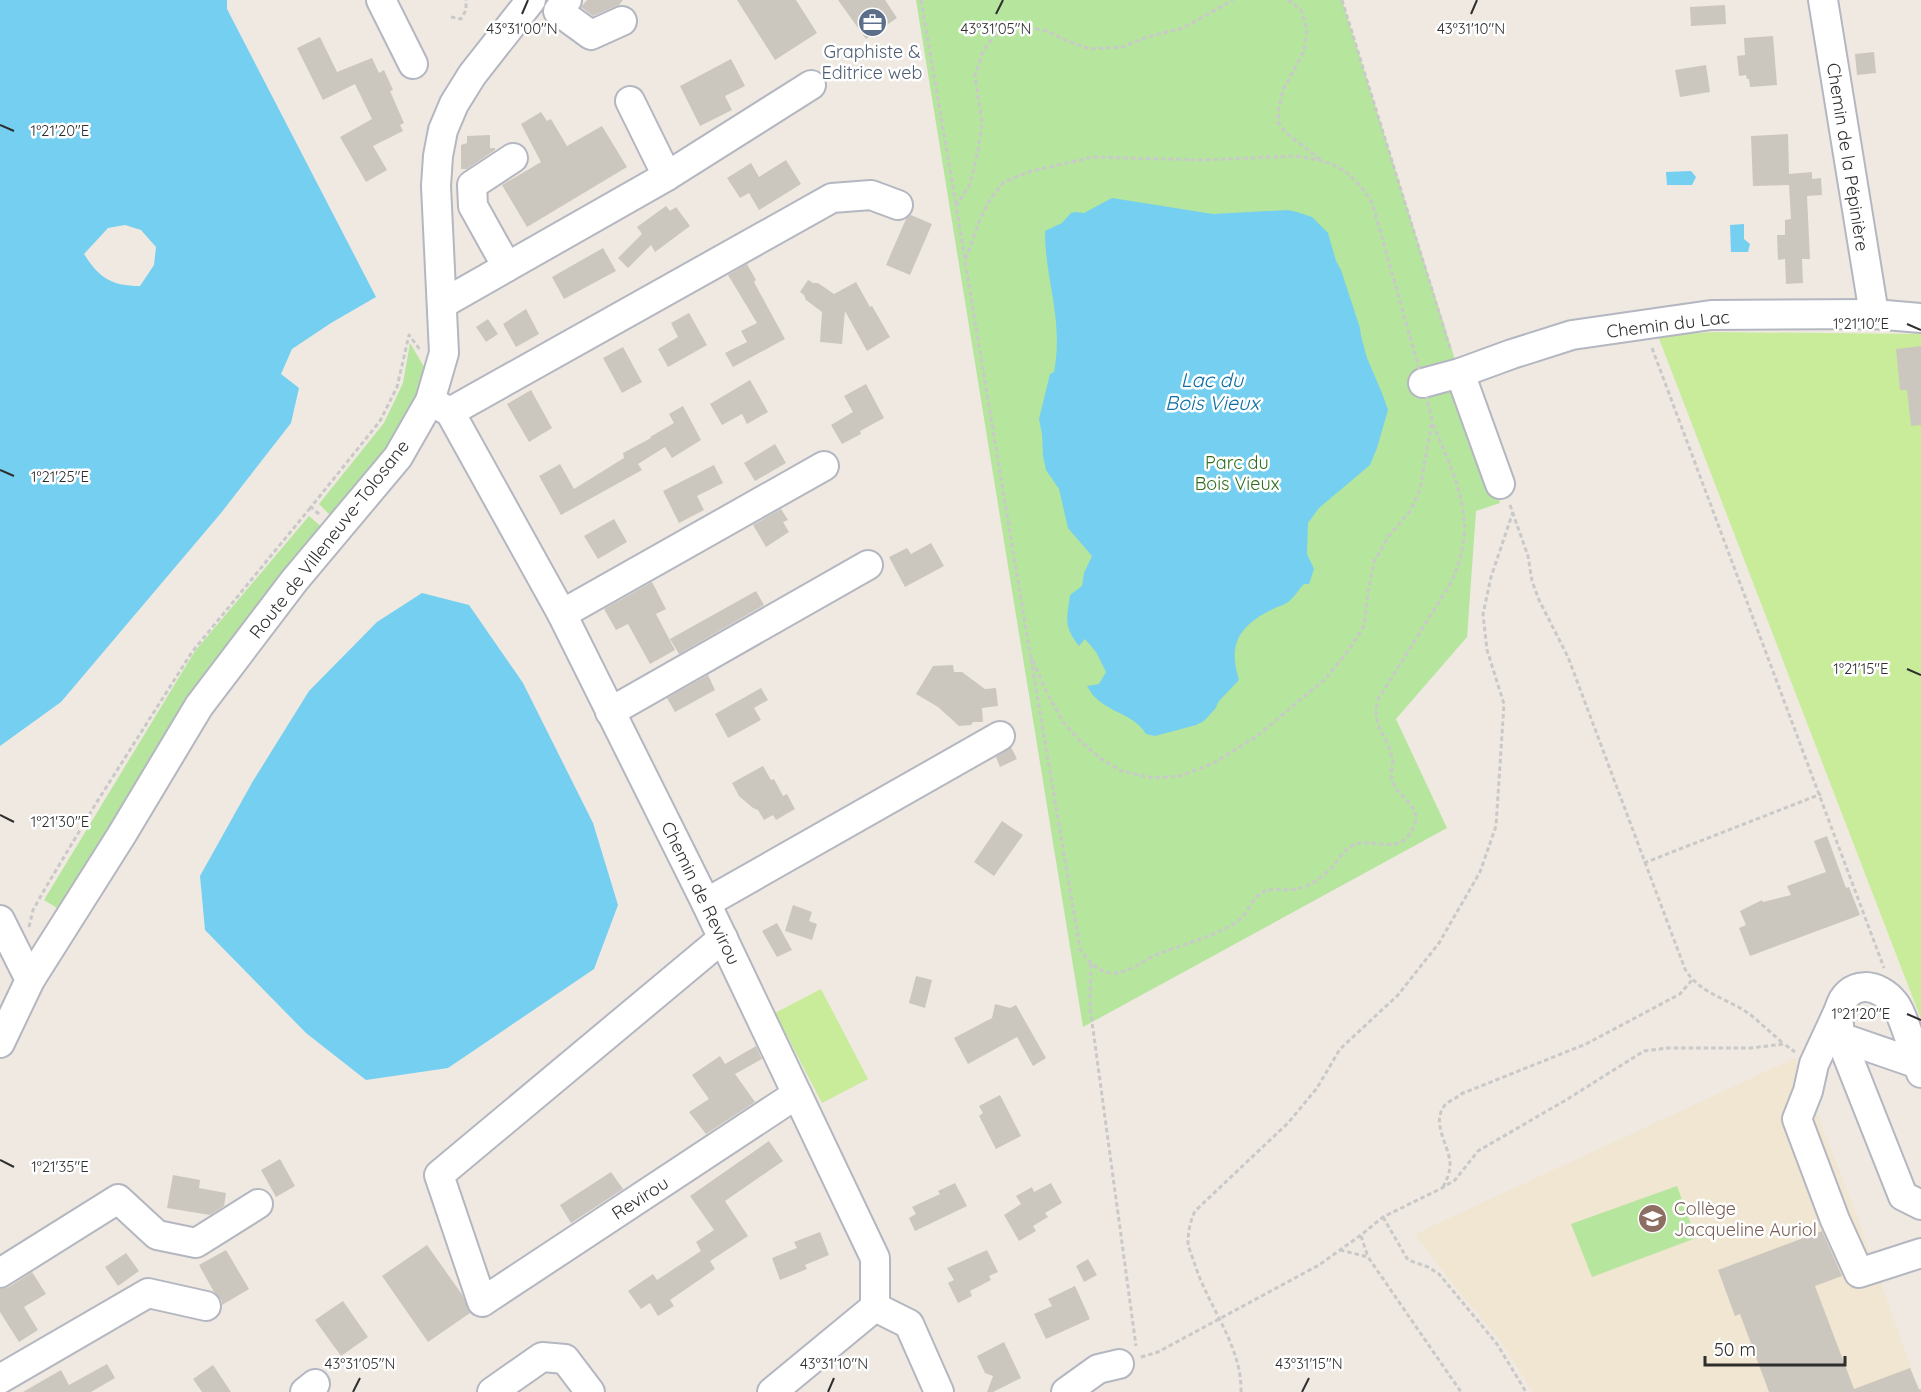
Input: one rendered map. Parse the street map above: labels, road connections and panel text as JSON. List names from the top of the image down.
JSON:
{
  "streets": {
    "street": [
      "Chemin de la Pépinière",
      "Chemin du Lac",
      "Route de Villeneuve-Tolosane",
      "Chemin de Revirou",
      "Revirou"
    ]
  },
  "crossings": [
    ["Chemin de la Pépinière", "Chemin du Lac"],
    ["Route de Villeneuve-Tolosane", "Chemin de Revirou"],
    ["Chemin de Revirou", "Revirou"]
  ],
  "water": ["Lac du Bois Vieux"],
  "parks": ["Parc du Bois Vieux"],
  "places": {
    "office": ["Graphiste & Editrice web"],
    "school or university": ["Collège Jacqueline Auriol"]
  },
  "scale_bar": "50 m",
  "coordinates": [
    "43°31'00\"N",
    "43°31'05\"N",
    "43°31'10\"N",
    "1°21'20\"E",
    "1°21'10\"E",
    "1°21'25\"E",
    "1°21'15\"E",
    "1°21'30\"E",
    "1°21'35\"E",
    "43°31'15\"N"
  ]
}
